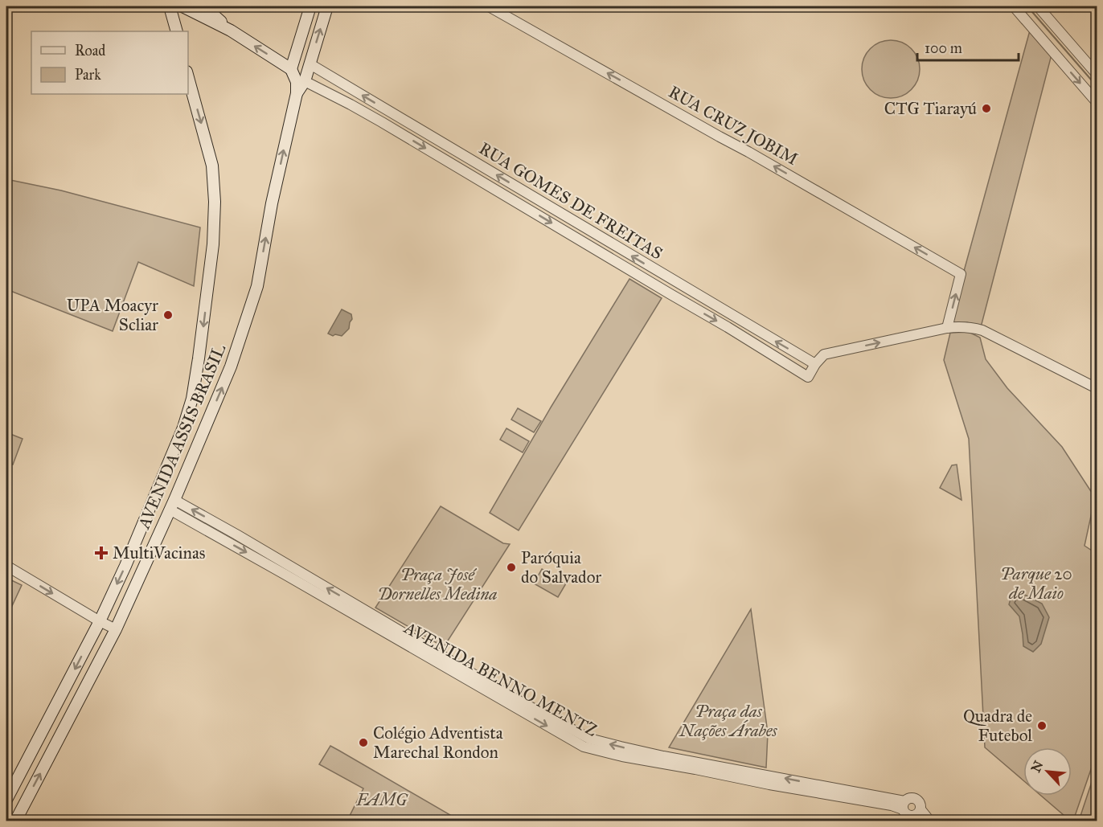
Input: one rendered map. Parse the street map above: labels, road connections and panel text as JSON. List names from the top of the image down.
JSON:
{
  "streets": {
    "main road": ["AVENIDA ASSIS BRASIL"],
    "street": ["RUA CRUZ JOBIM", "RUA GOMES DE FREITAS", "AVENIDA BENNO MENTZ"]
  },
  "crossings": [
    ["AVENIDA ASSIS BRASIL", "AVENIDA BENNO MENTZ"]
  ],
  "one_way": ["RUA CRUZ JOBIM"],
  "parks": [
    "Parque 20 de Maio",
    "Praça José Dornelles Medina",
    "Praça das Nações Árabes",
    "FAMG"
  ],
  "places": {
    "other": [
      "CTG Tiarayú",
      "UPA Moacyr Scliar",
      "Paróquia do Salvador",
      "Quadra de Futebol",
      "Colégio Adventista Marechal Rondon"
    ],
    "health": ["MultiVacinas"]
  },
  "legend": ["Road", "Park"],
  "scale_bar": "100 m",
  "north": "top left"
}
